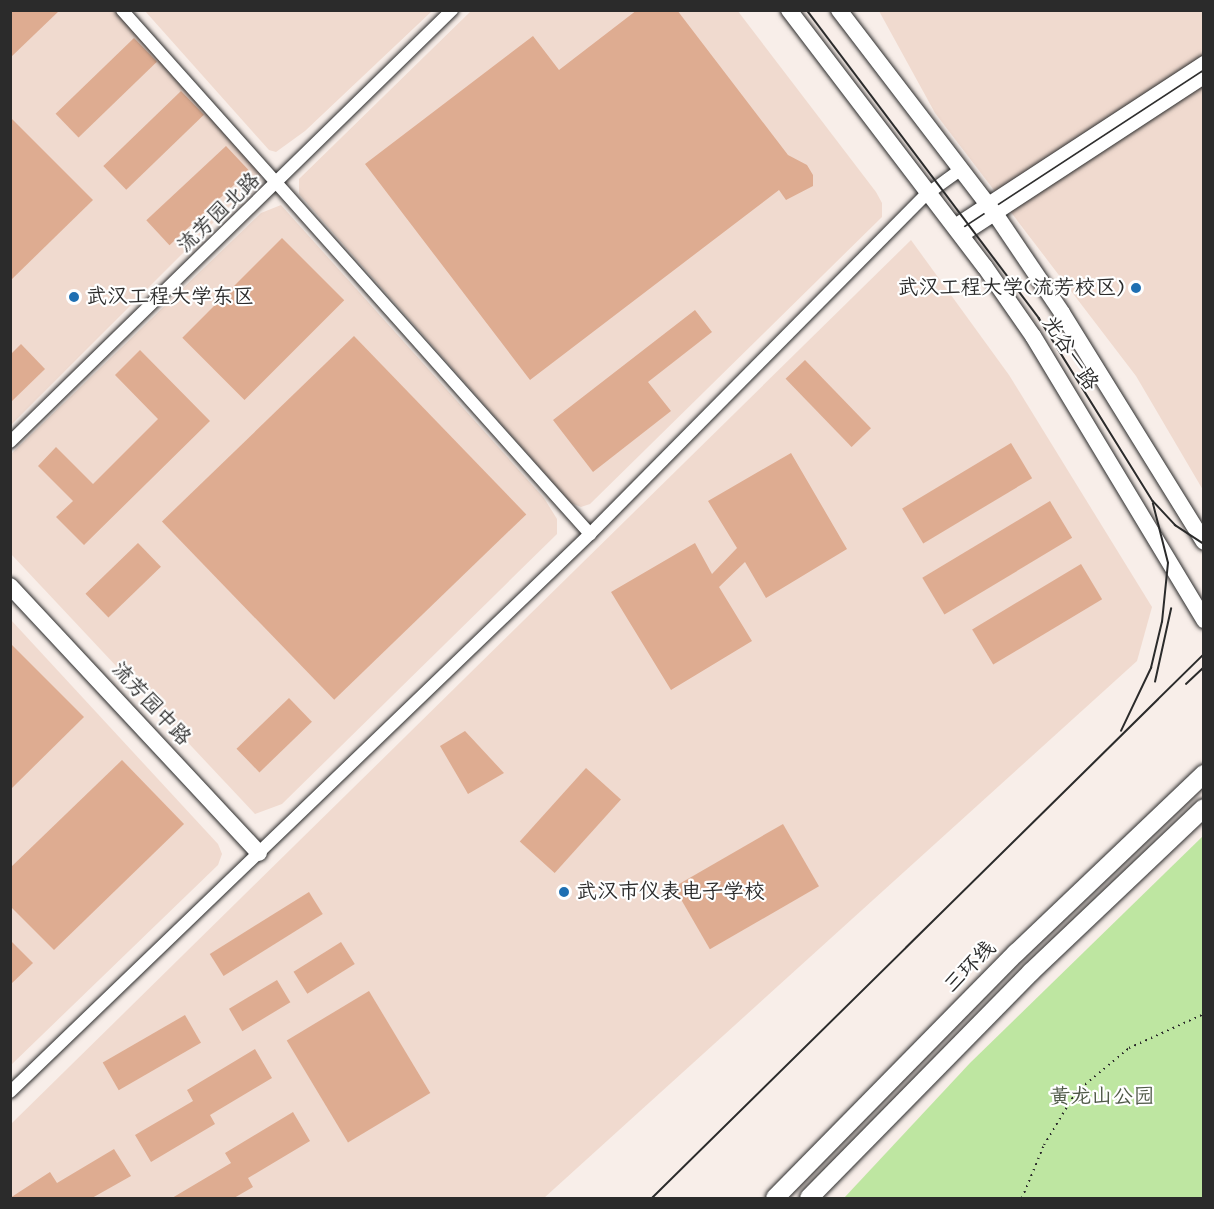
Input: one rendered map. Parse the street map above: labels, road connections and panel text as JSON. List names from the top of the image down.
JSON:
{
  "streets": {
    "highway": ["三环线"],
    "main road": ["光谷一路", "流芳园中路"],
    "street": ["流芳园北路"]
  },
  "parks": ["黄龙山公园"],
  "places": ["武汉工程大学(流芳校区)", "武汉工程大学东区", "武汉市仪表电子学校"]
}
